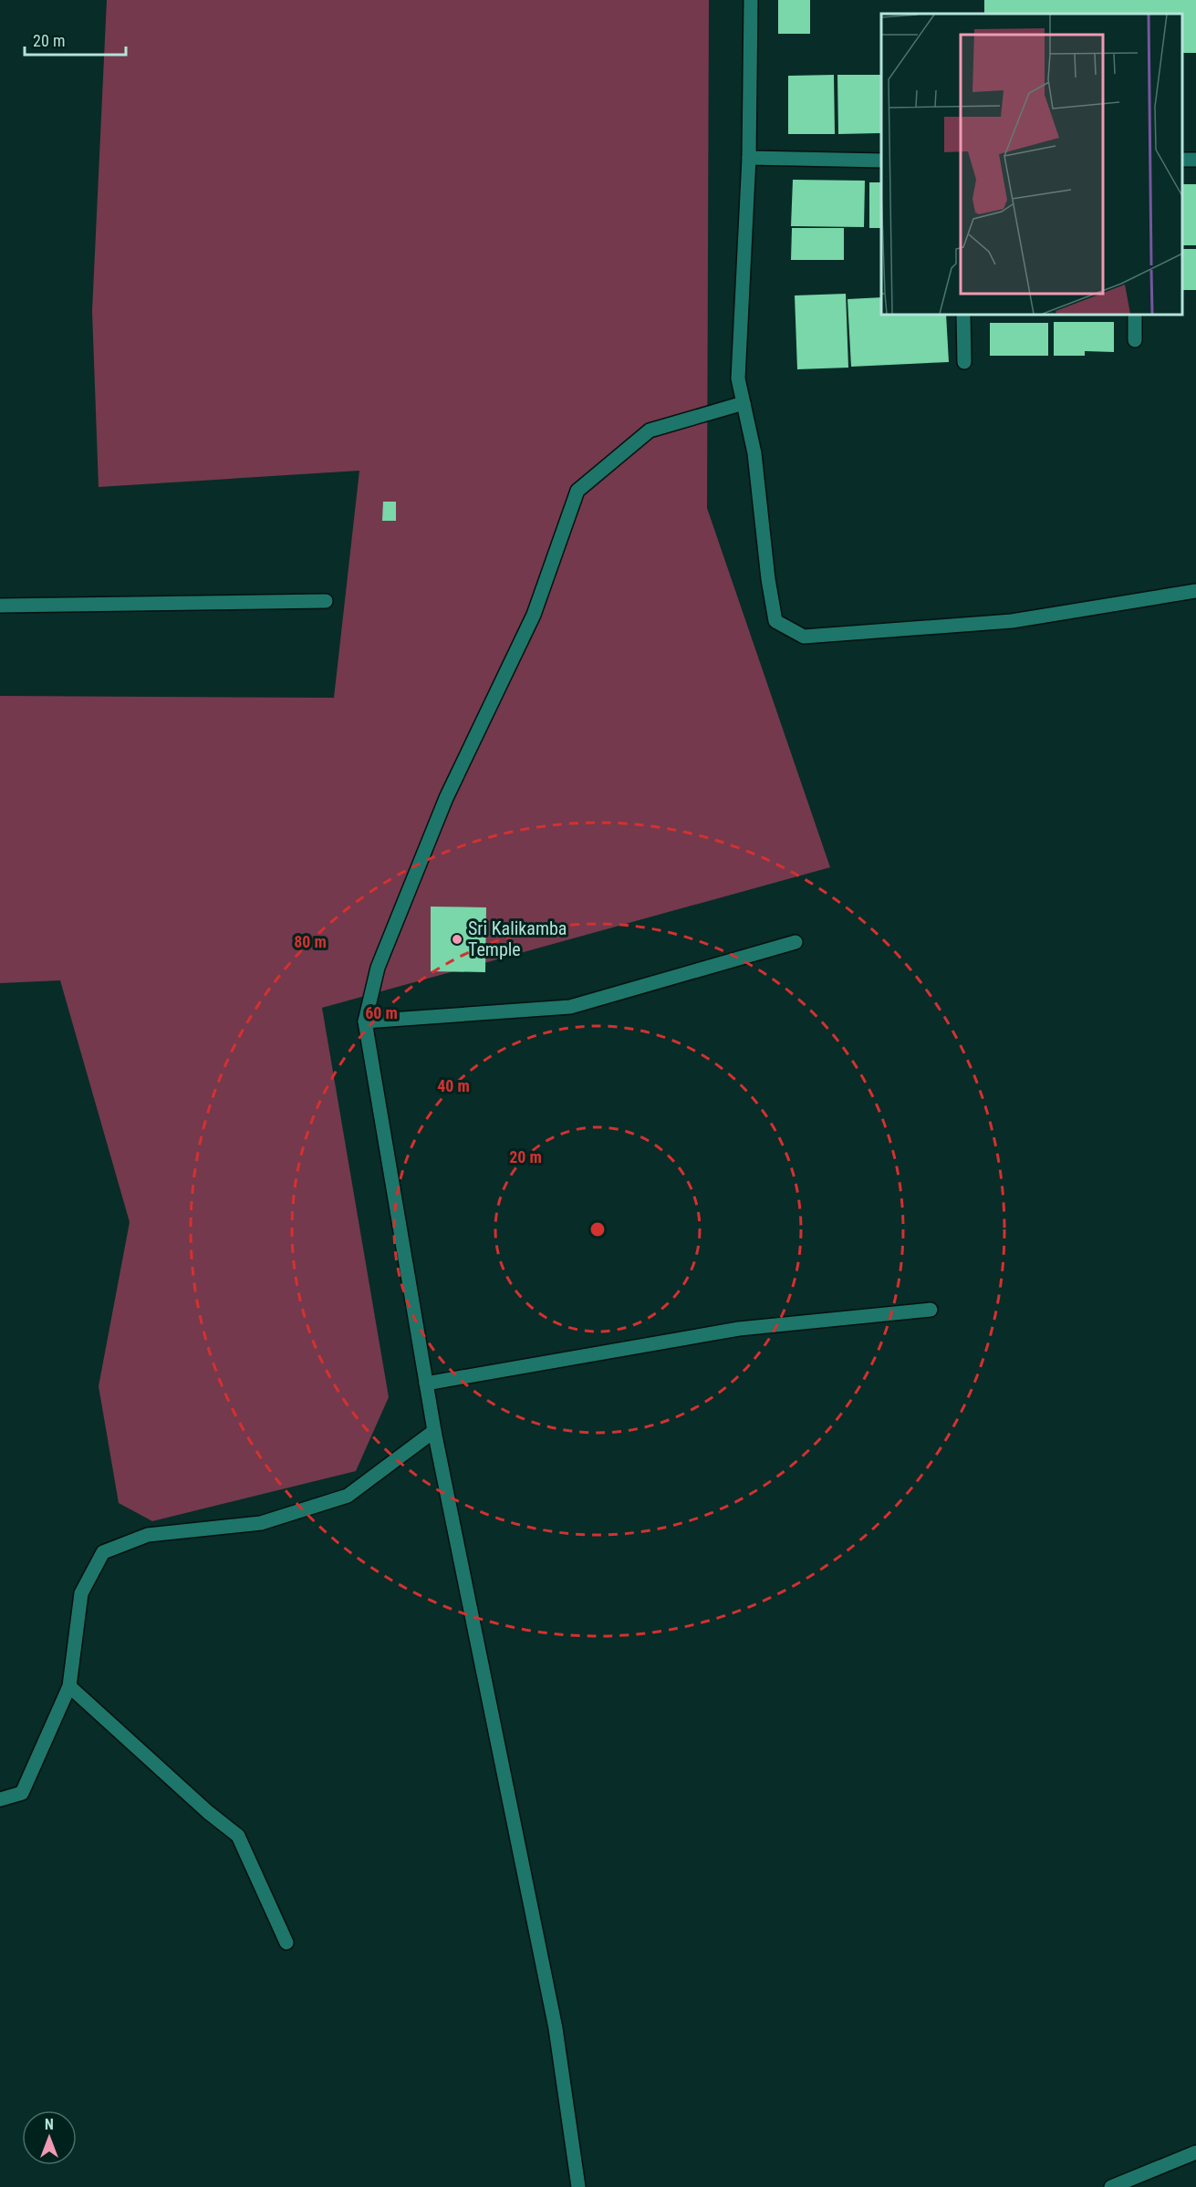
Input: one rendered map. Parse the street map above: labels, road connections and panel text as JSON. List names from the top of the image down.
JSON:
{
  "places": ["Sri Kalikamba Temple"],
  "scale_bar": "20 m",
  "north": "top",
  "rings": [
    "80 m",
    "60 m",
    "40 m",
    "20 m"
  ]
}
